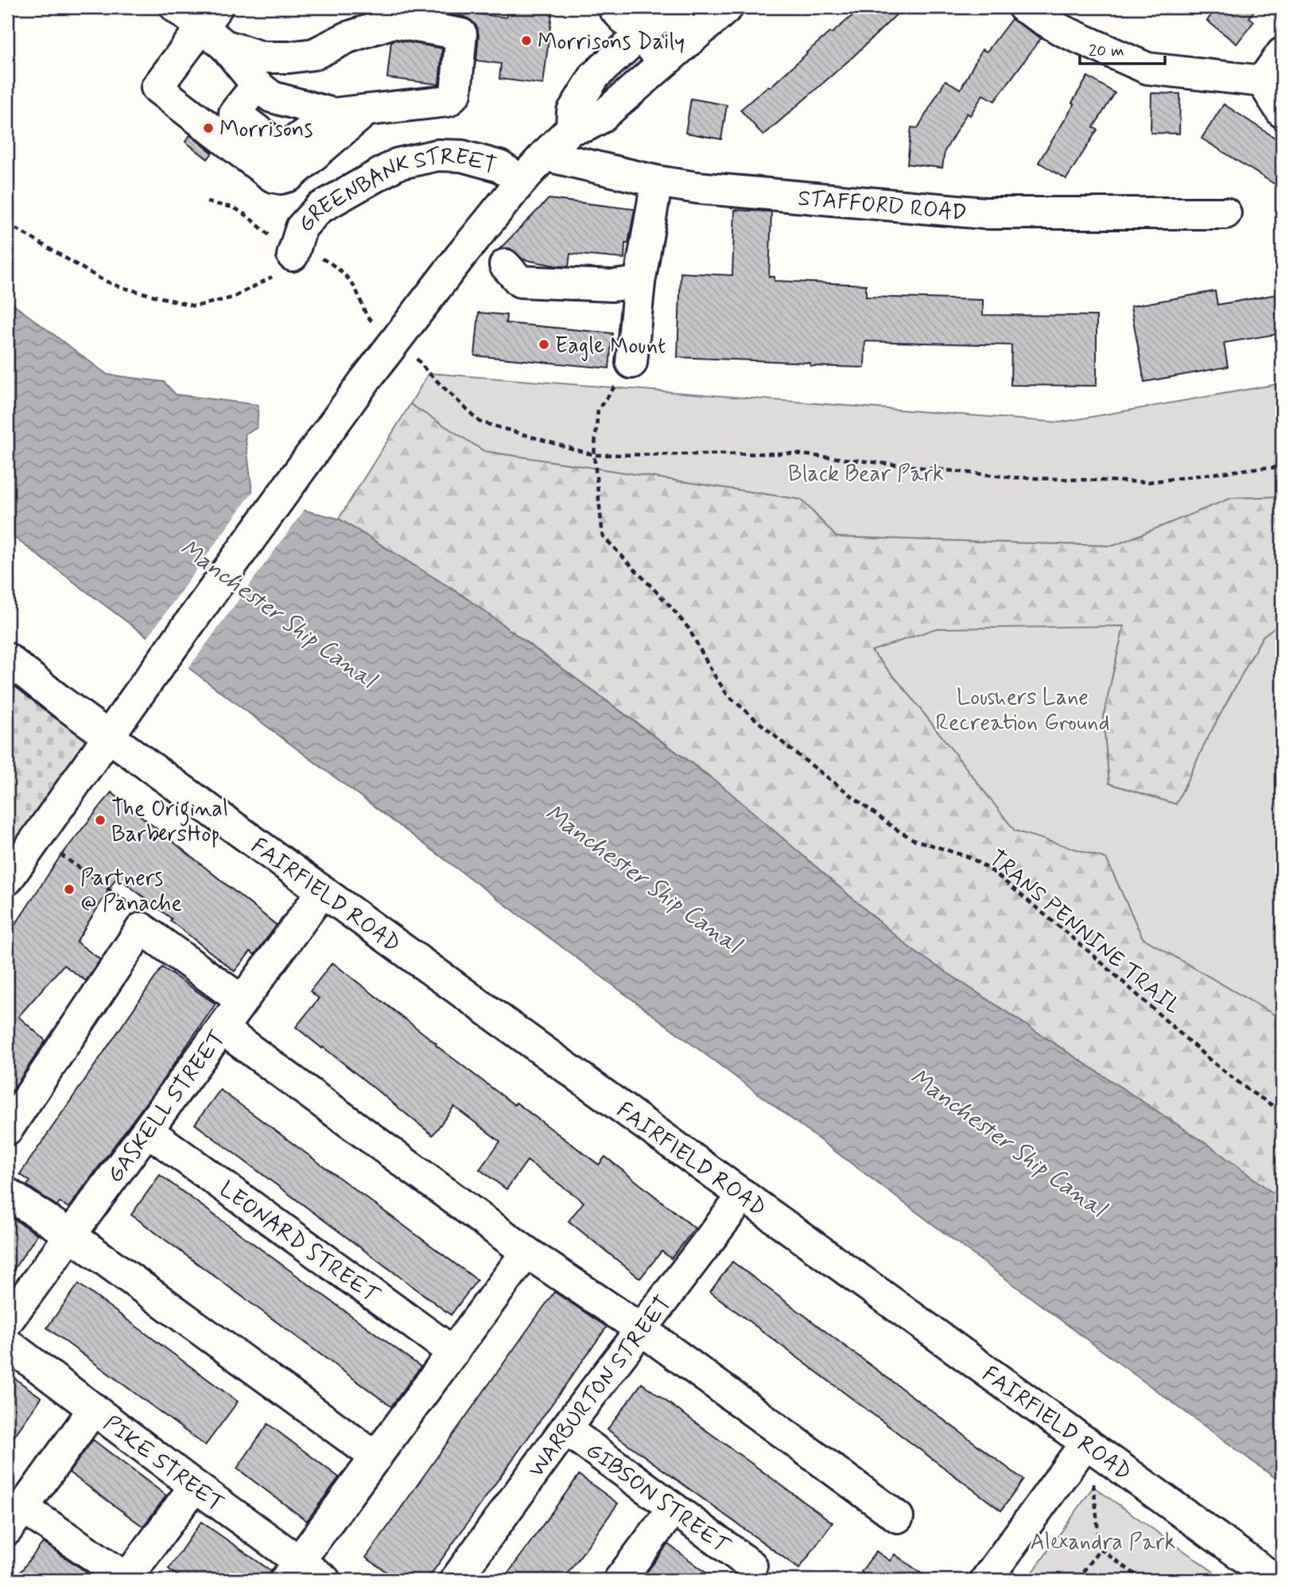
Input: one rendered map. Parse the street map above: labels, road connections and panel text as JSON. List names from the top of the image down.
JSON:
{
  "streets": {
    "main road": [
      "GREENBANK STREET",
      "STAFFORD ROAD",
      "FAIRFIELD ROAD",
      "GASKELL STREET",
      "LEONARD STREET",
      "WARBURTON STREET",
      "PIKE STREET",
      "GIBSON STREET"
    ],
    "path": ["TRANS PENNINE TRAIL"]
  },
  "crossings": [
    ["FAIRFIELD ROAD", "GASKELL STREET"],
    ["FAIRFIELD ROAD", "WARBURTON STREET"],
    ["GASKELL STREET", "LEONARD STREET"],
    ["WARBURTON STREET", "GIBSON STREET"]
  ],
  "water": ["Manchester Ship Canal"],
  "parks": ["Black Bear Park", "Loushers Lane Recreation Ground", "Alexandra Park"],
  "places": [
    "Morrisons Daily",
    "Morrisons",
    "Eagle Mount",
    "The Original BarbersHop",
    "Partners @ Panache"
  ],
  "scale_bar": "20 m"
}
